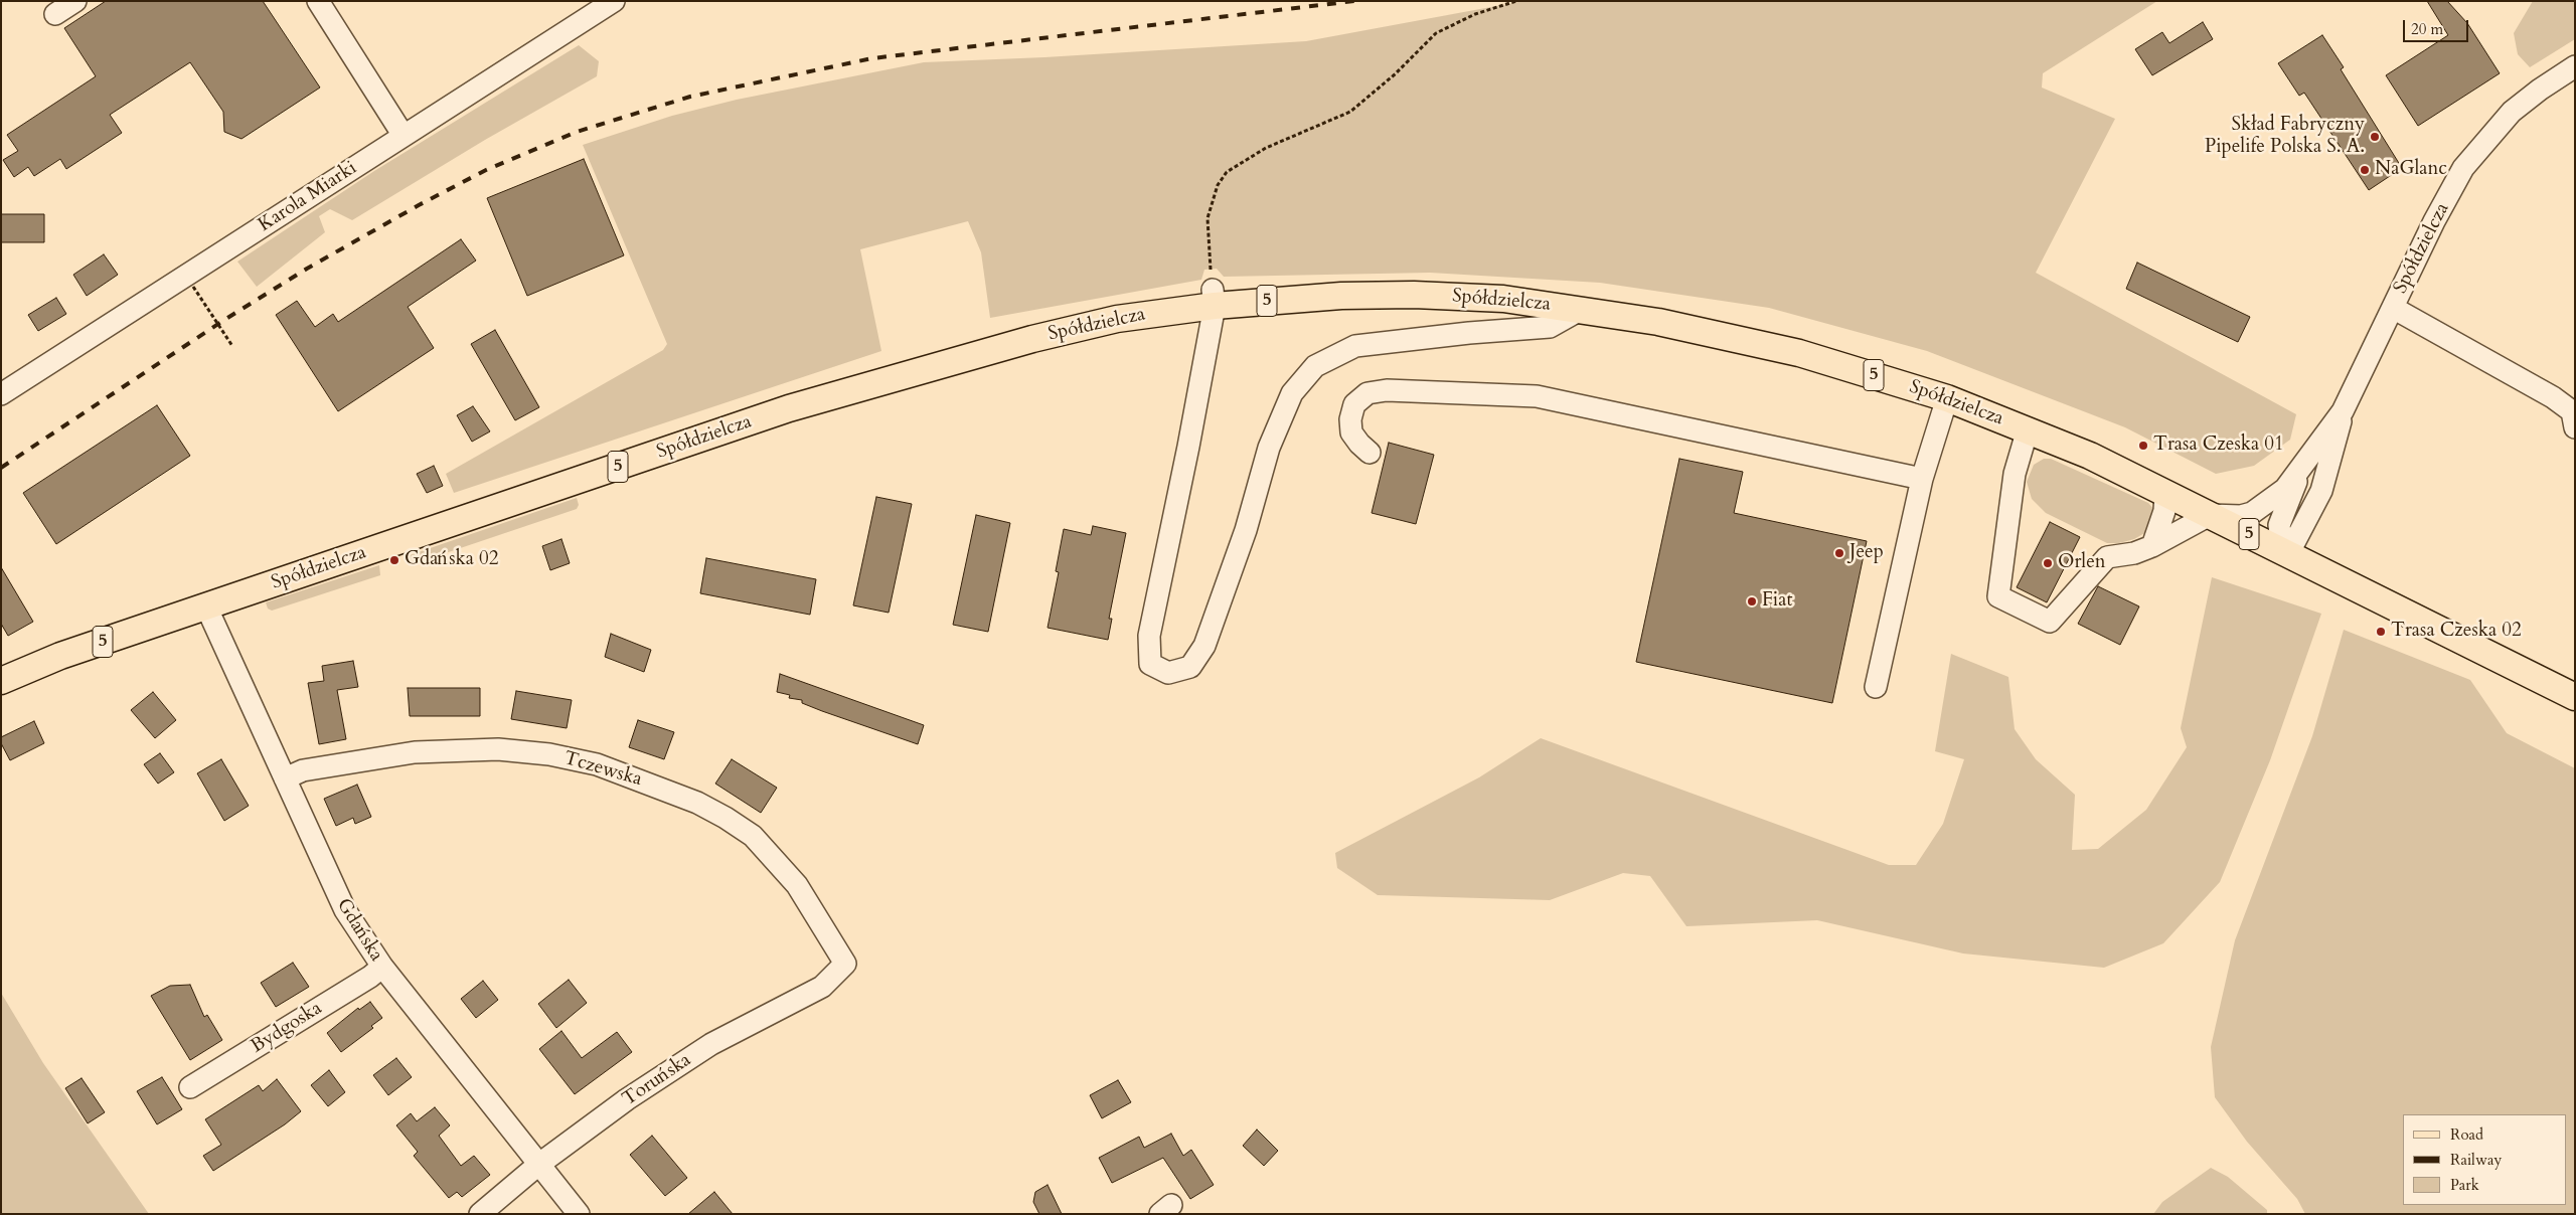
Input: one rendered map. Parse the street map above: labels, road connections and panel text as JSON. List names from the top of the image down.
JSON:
{
  "streets": {
    "main road": ["Spółdzielcza", "5"],
    "street": [
      "Karola Miarki",
      "Tczewska",
      "Gdańska",
      "Bydgoska",
      "Toruńska"
    ]
  },
  "crossings": [
    ["Spółdzielcza", "5"],
    ["Spółdzielcza", "Gdańska"],
    ["Tczewska", "Gdańska"],
    ["Tczewska", "Toruńska"],
    ["Gdańska", "Bydgoska"],
    ["Gdańska", "Toruńska"]
  ],
  "places": [
    "Skład Fabryczny Pipelife Polska S. A.",
    "NaGlanc",
    "Trasa Czeska 01",
    "Jeep",
    "Gdańska 02",
    "Orlen",
    "Fiat",
    "Trasa Czeska 02"
  ],
  "legend": ["Road", "Railway", "Park"],
  "scale_bar": "20 m"
}
